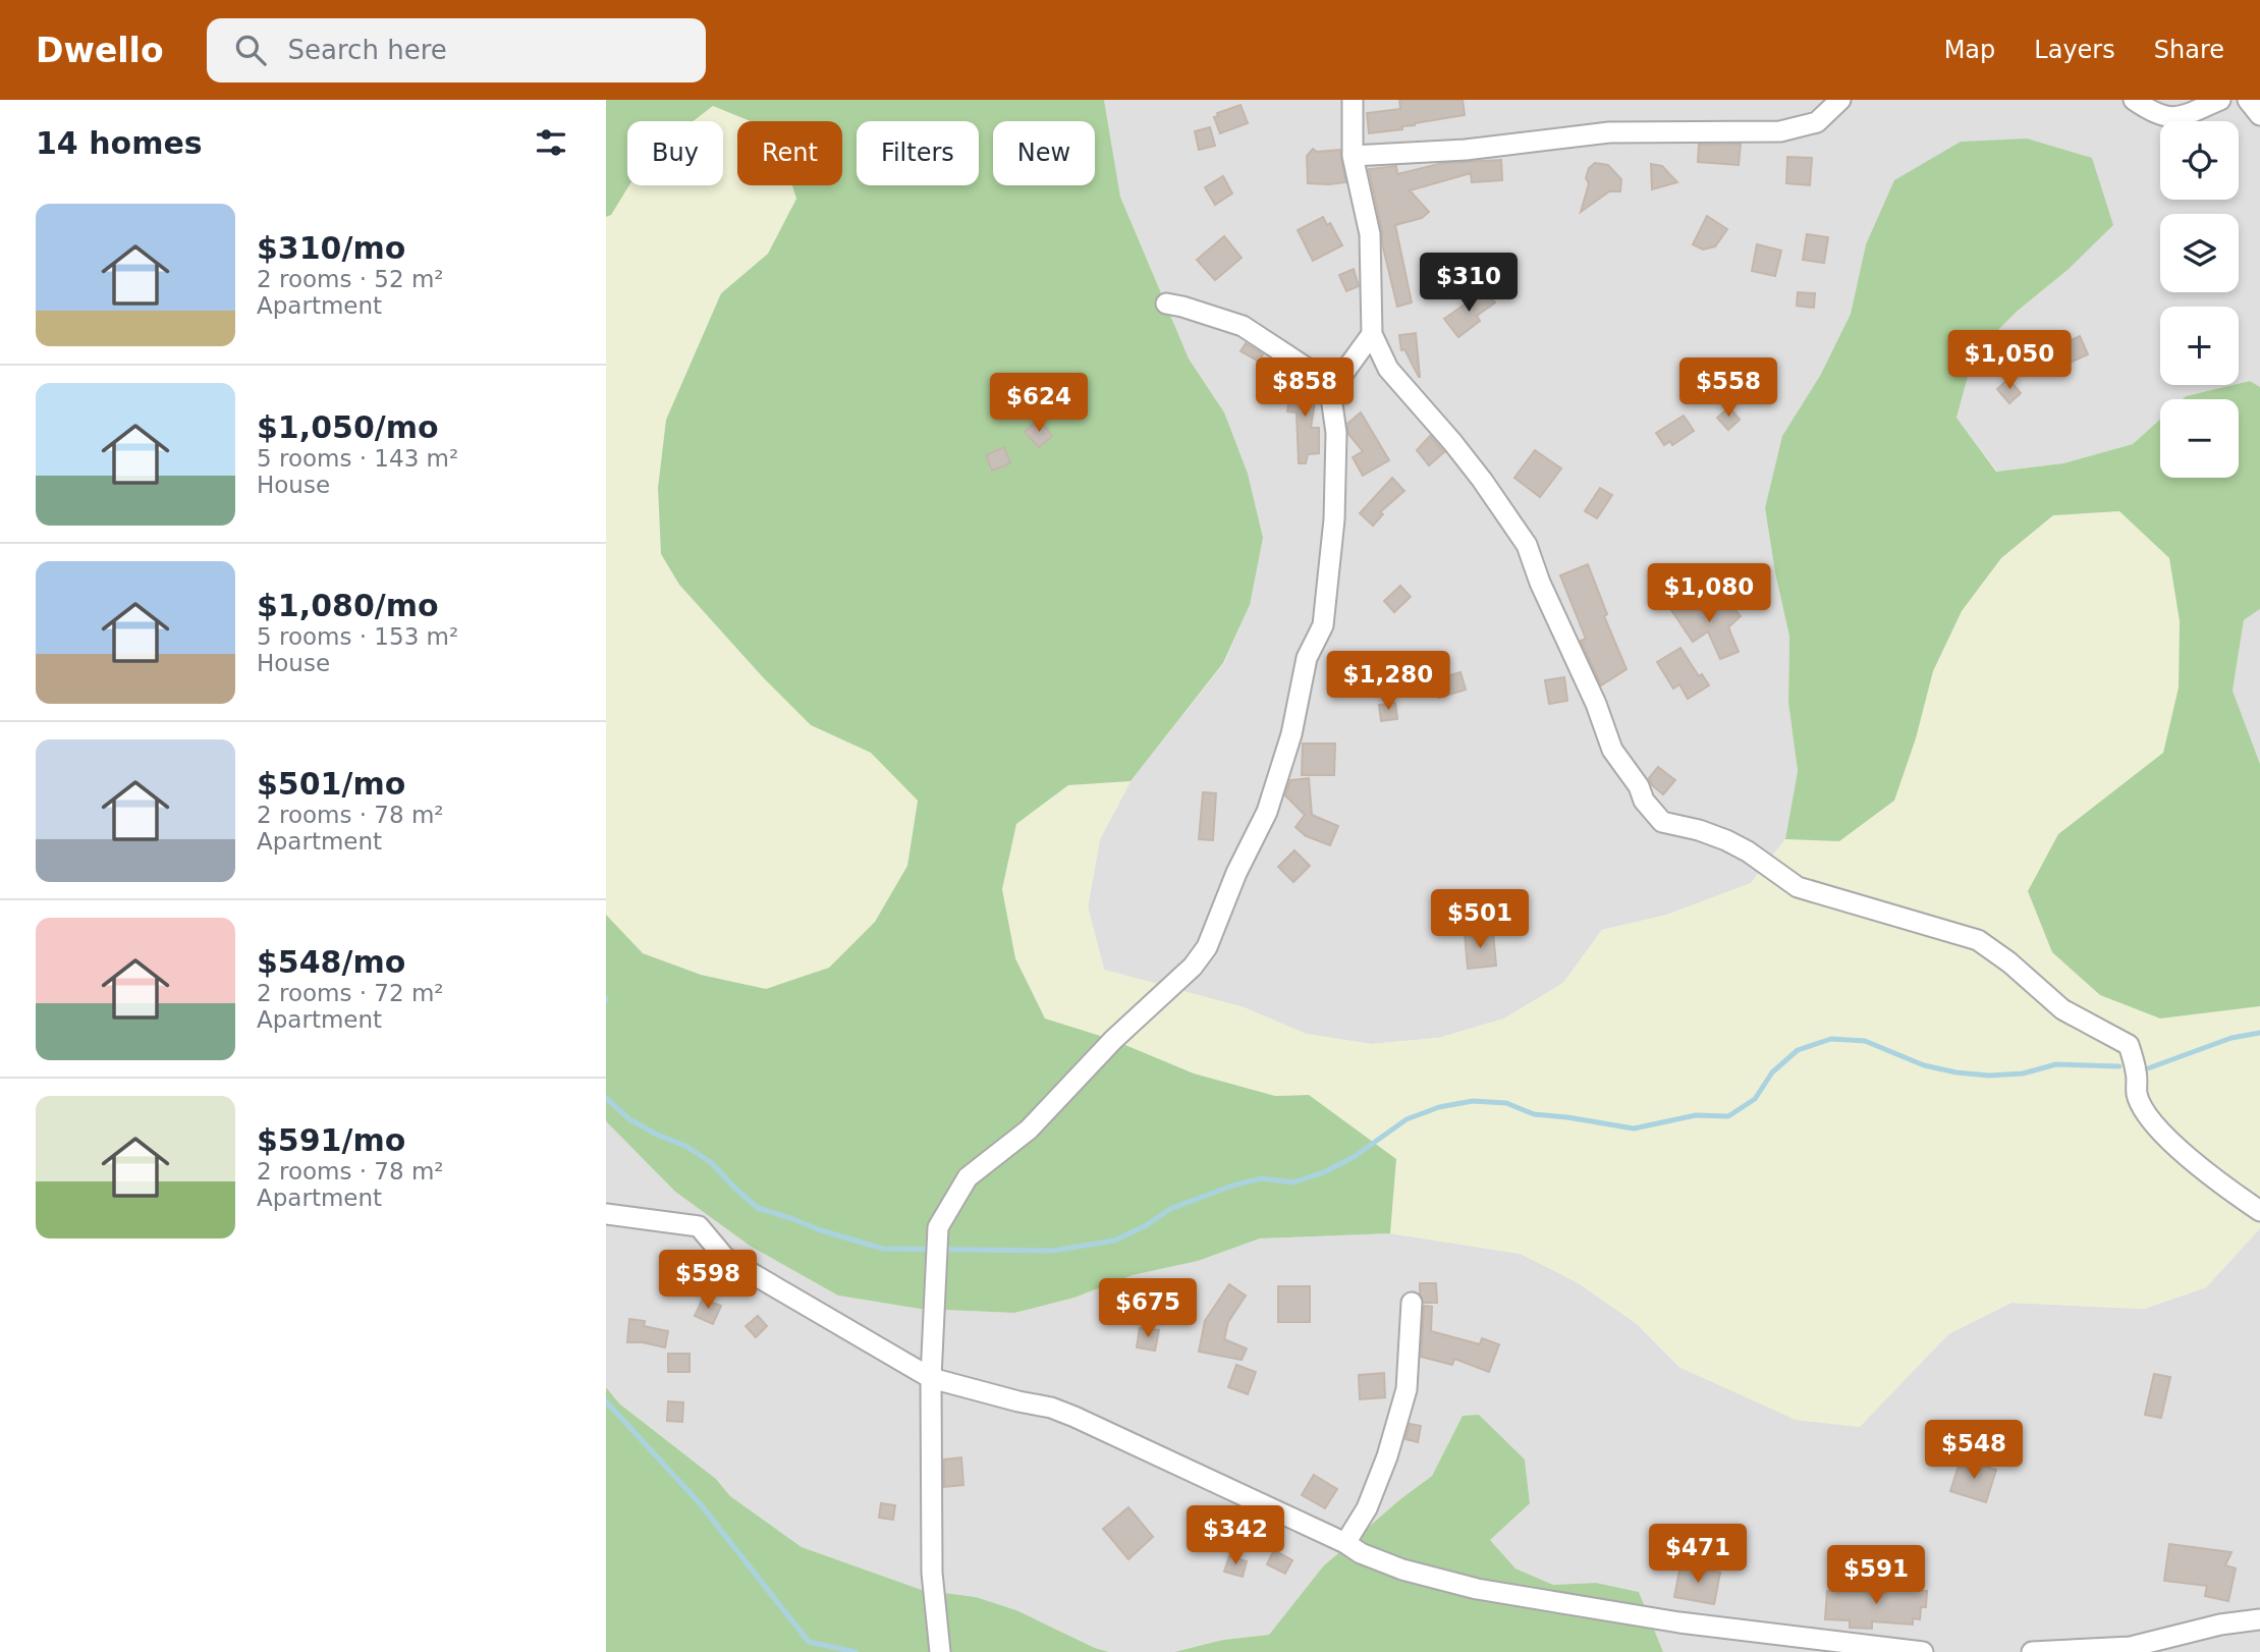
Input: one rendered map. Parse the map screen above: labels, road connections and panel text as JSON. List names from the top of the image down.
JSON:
{
  "page": {
    "header": "Dwello",
    "search": "Search here",
    "nav": ["Map", "Layers", "Share"],
    "heading": "14 homes",
    "map_buttons": ["+", "−"],
    "chip": [
      "Buy",
      "Rent",
      "Filters",
      "New"
    ],
    "list": [
      {
        "name": "$310/mo",
        "note": "2 rooms · 52 m² · Apartment"
      },
      {
        "name": "$1,050/mo",
        "note": "5 rooms · 143 m² · House"
      },
      {
        "name": "$1,080/mo",
        "note": "5 rooms · 153 m² · House"
      },
      {
        "name": "$501/mo",
        "note": "2 rooms · 78 m² · Apartment"
      },
      {
        "name": "$548/mo",
        "note": "2 rooms · 72 m² · Apartment"
      },
      {
        "name": "$591/mo",
        "note": "2 rooms · 78 m² · Apartment"
      }
    ],
    "price": [
      "$310",
      "$1,050",
      "$858",
      "$558",
      "$624",
      "$1,080",
      "$1,280",
      "$501",
      "$598",
      "$675",
      "$548",
      "$342",
      "$471",
      "$591"
    ]
  }
}
